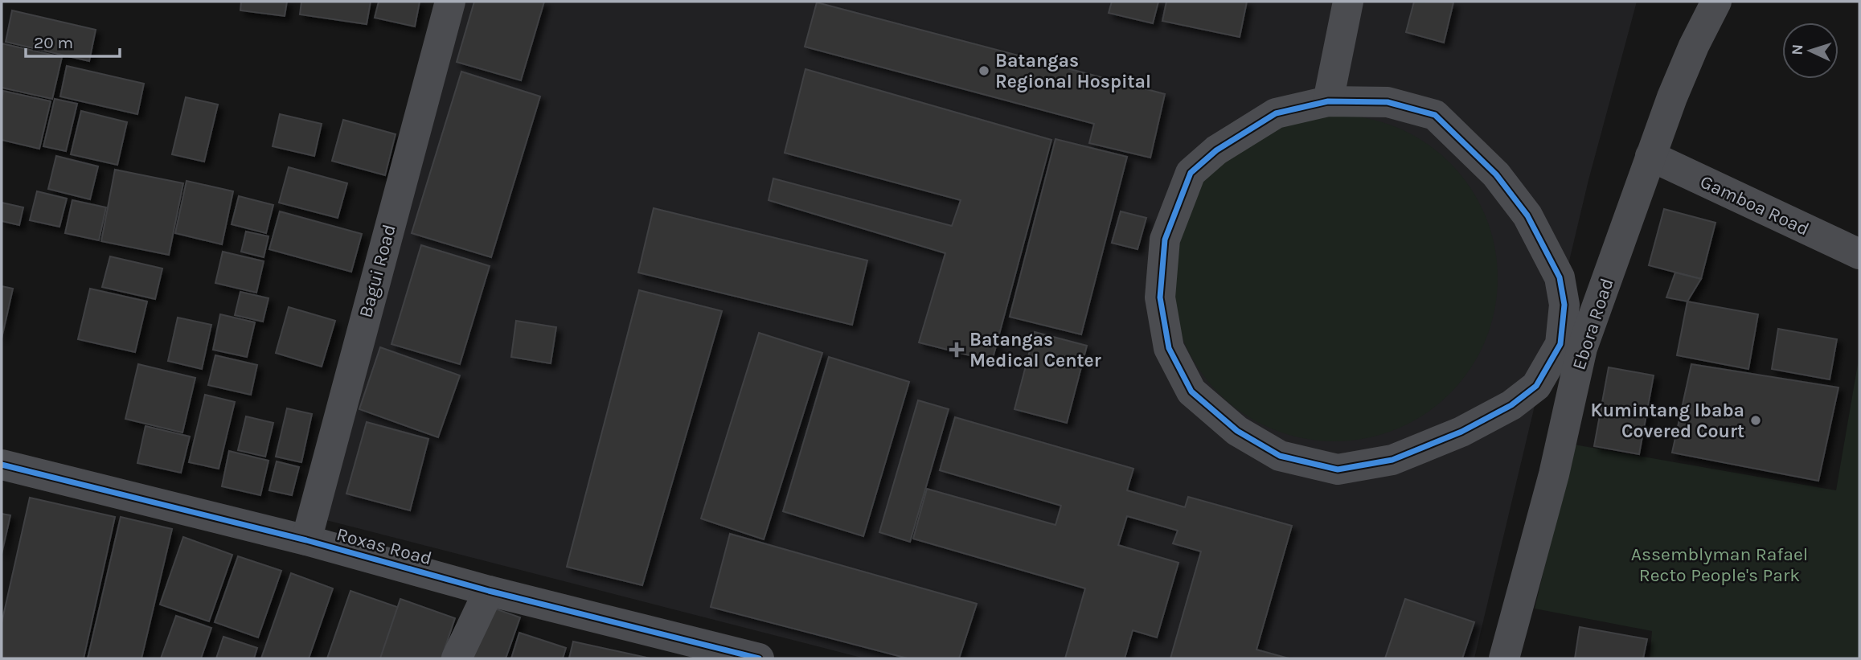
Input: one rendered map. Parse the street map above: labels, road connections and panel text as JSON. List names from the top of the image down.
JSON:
{
  "streets": {
    "street": [
      "Gamboa Road",
      "Bagui Road",
      "Ebora Road",
      "Roxas Road"
    ]
  },
  "crossings": [
    ["Gamboa Road", "Ebora Road"],
    ["Bagui Road", "Roxas Road"]
  ],
  "parks": ["Assemblyman Rafael Recto People's Park"],
  "places": {
    "other": ["Batangas Regional Hospital", "Kumintang Ibaba Covered Court"],
    "health": ["Batangas Medical Center"]
  },
  "scale_bar": "20 m",
  "north": "left"
}
